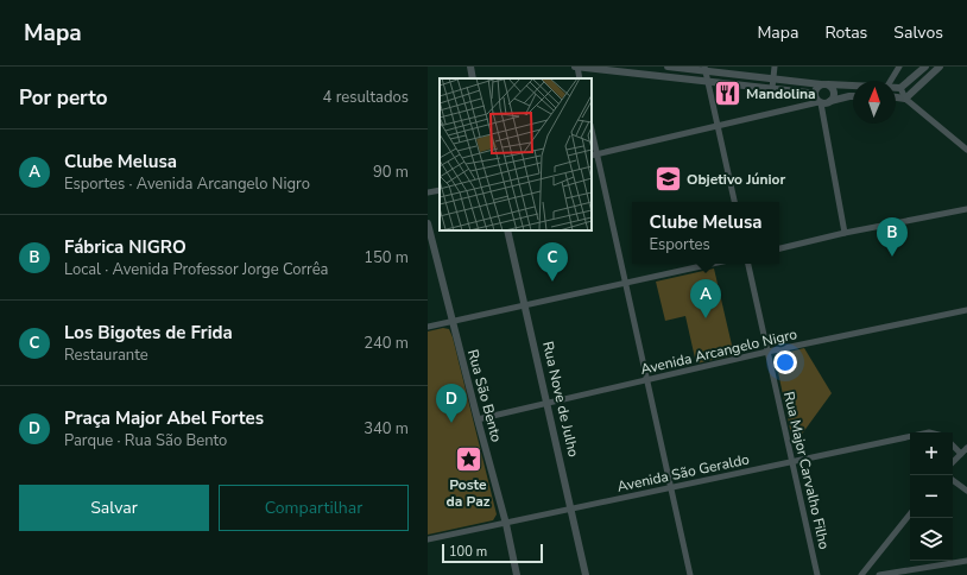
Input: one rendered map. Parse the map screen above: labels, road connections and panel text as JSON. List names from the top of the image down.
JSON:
{
  "streets": {
    "street": [
      "Avenida Arcangelo Nigro",
      "Rua São Bento",
      "Rua Nove de Julho",
      "Rua Major Carvalho Filho",
      "Avenida São Geraldo"
    ]
  },
  "crossings": [
    ["Avenida Arcangelo Nigro", "Rua São Bento"],
    ["Avenida Arcangelo Nigro", "Rua Nove de Julho"],
    ["Avenida Arcangelo Nigro", "Rua Major Carvalho Filho"],
    ["Rua São Bento", "Avenida São Geraldo"],
    ["Rua Nove de Julho", "Avenida São Geraldo"],
    ["Rua Major Carvalho Filho", "Avenida São Geraldo"]
  ],
  "places": {
    "restaurant": ["Mandolina"],
    "school or university": ["Objetivo Júnior"],
    "place": ["Poste da Paz"]
  },
  "scale_bar": "100 m",
  "north": "top",
  "page": {
    "header": "Mapa",
    "nav": ["Mapa", "Rotas", "Salvos"],
    "heading": ["Por perto", "4 resultados"],
    "list": [
      {
        "mark": "A",
        "name": "Clube Melusa",
        "note": "Esportes · Avenida Arcangelo Nigro",
        "value": "90 m"
      },
      {
        "mark": "B",
        "name": "Fábrica NIGRO",
        "note": "Local · Avenida Professor Jorge Corrêa",
        "value": "150 m"
      },
      {
        "mark": "C",
        "name": "Los Bigotes de Frida",
        "note": "Restaurante",
        "value": "240 m"
      },
      {
        "mark": "D",
        "name": "Praça Major Abel Fortes",
        "note": "Parque · Rua São Bento",
        "value": "340 m"
      }
    ],
    "popup": ["Clube Melusa", "Esportes"],
    "pins": [
      "B",
      "C",
      "A",
      "D"
    ],
    "map_buttons": ["+", "−"],
    "buttons": ["Salvar", "Compartilhar"],
    "scale": "100 m"
  }
}
